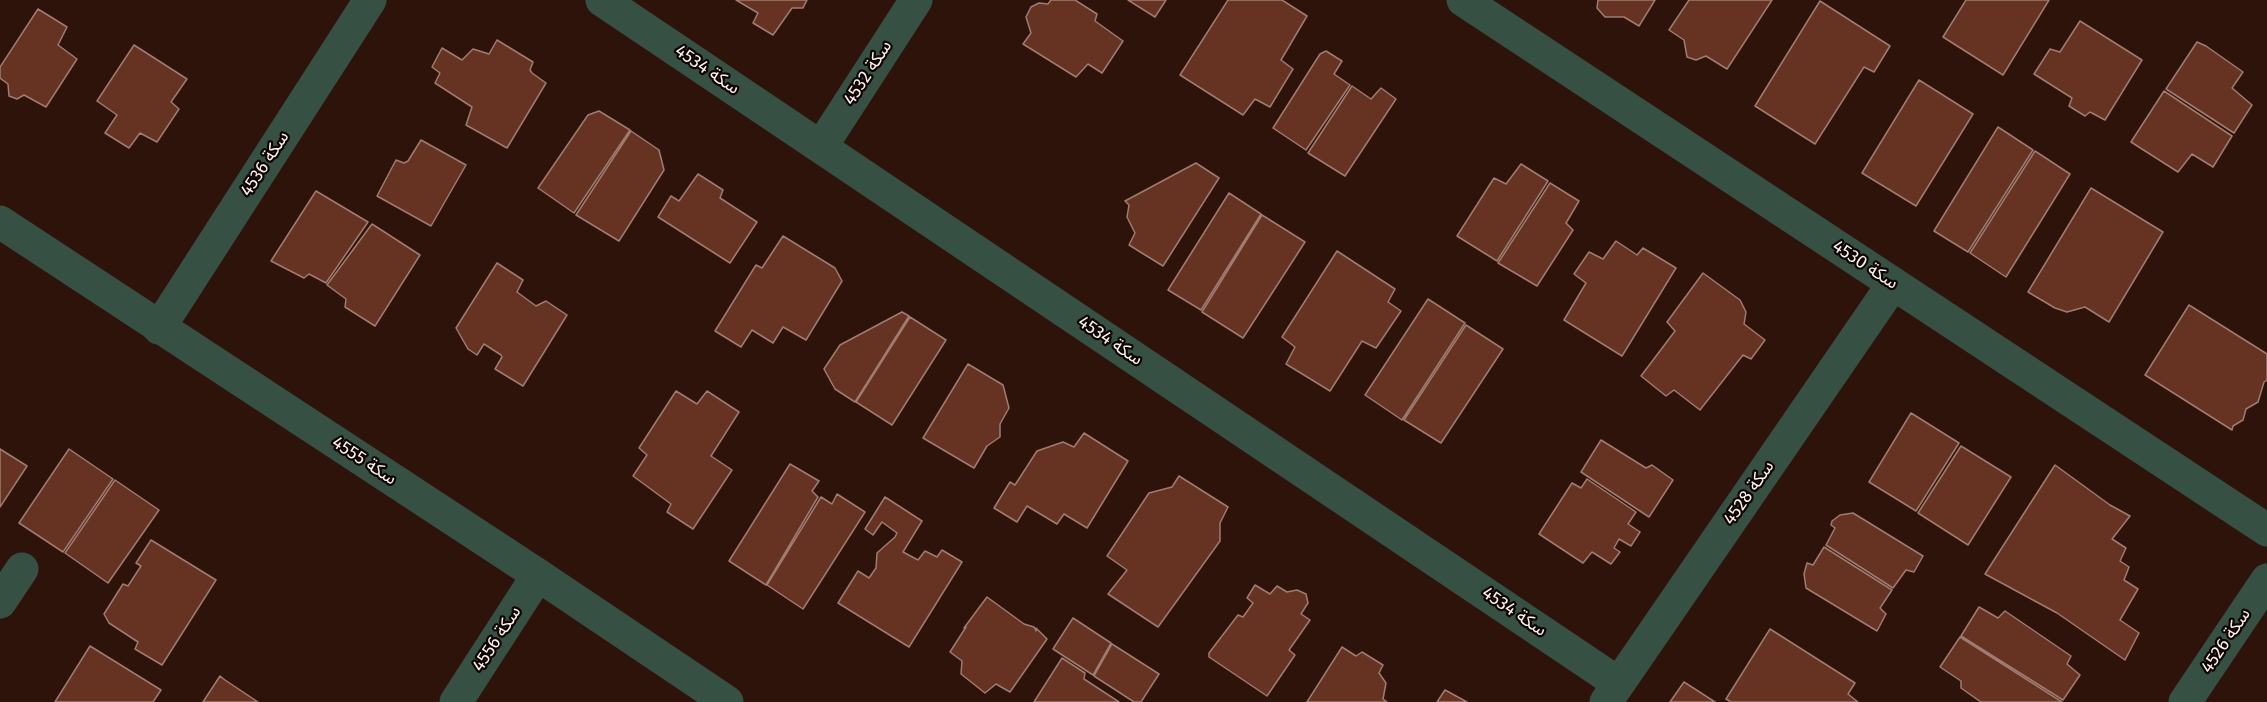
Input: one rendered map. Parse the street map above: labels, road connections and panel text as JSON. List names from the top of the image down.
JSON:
{
  "streets": {
    "street": [
      "سكة 4534",
      "سكة 4532",
      "سكة 4536",
      "سكة 4530",
      "سكة 4555",
      "سكة 4528",
      "سكة 4556",
      "سكة 4526"
    ]
  },
  "crossings": [
    ["سكة 4534", "سكة 4532"],
    ["سكة 4534", "سكة 4528"],
    ["سكة 4536", "سكة 4555"],
    ["سكة 4530", "سكة 4528"],
    ["سكة 4555", "سكة 4556"]
  ]
}
